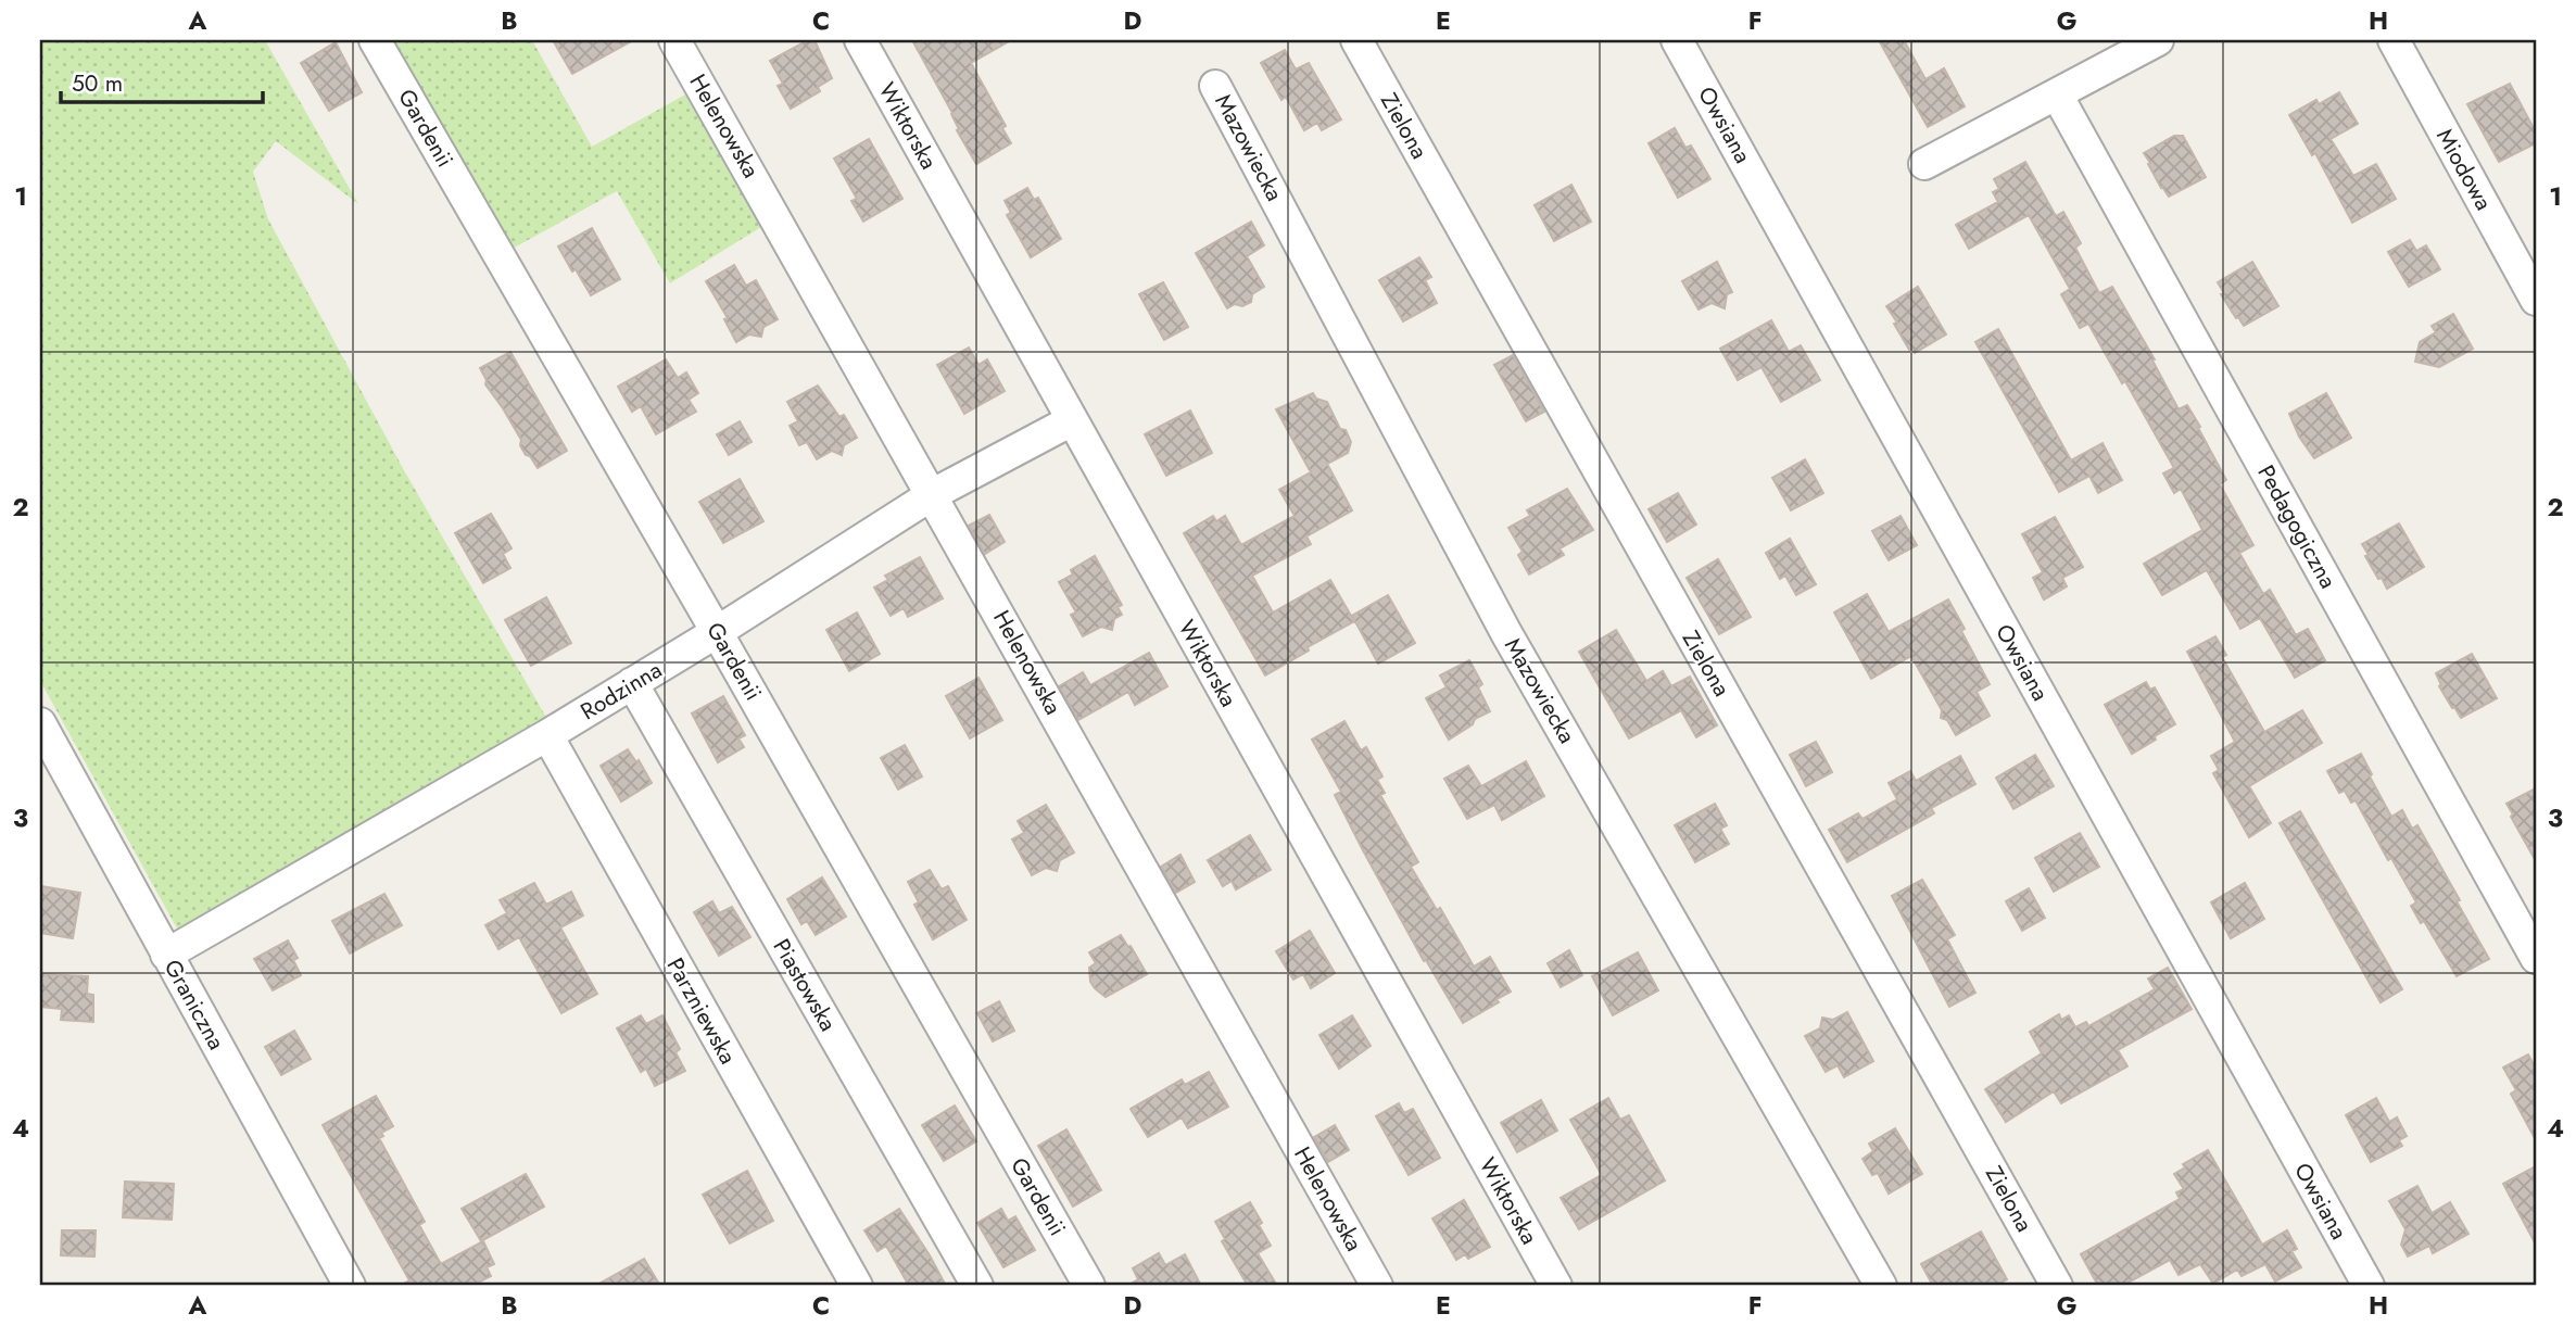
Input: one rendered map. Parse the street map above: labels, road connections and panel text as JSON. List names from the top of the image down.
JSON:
{
  "streets": {
    "street": [
      "Owsiana",
      "Helenowska",
      "Wiktorska",
      "Zielona",
      "Gardenii",
      "Mazowiecka",
      "Miodowa",
      "Pedagogiczna",
      "Rodzinna",
      "Piastowska",
      "Graniczna",
      "Parzniewska"
    ]
  },
  "crossings": [
    ["Helenowska", "Rodzinna"],
    ["Wiktorska", "Rodzinna"],
    ["Gardenii", "Rodzinna"],
    ["Rodzinna", "Piastowska"],
    ["Rodzinna", "Graniczna"],
    ["Rodzinna", "Parzniewska"]
  ],
  "scale_bar": "50 m",
  "grid": {
    "columns": [
      "A",
      "B",
      "C",
      "D",
      "E",
      "F",
      "G",
      "H"
    ],
    "rows": [
      "1",
      "2",
      "3",
      "4"
    ]
  }
}
